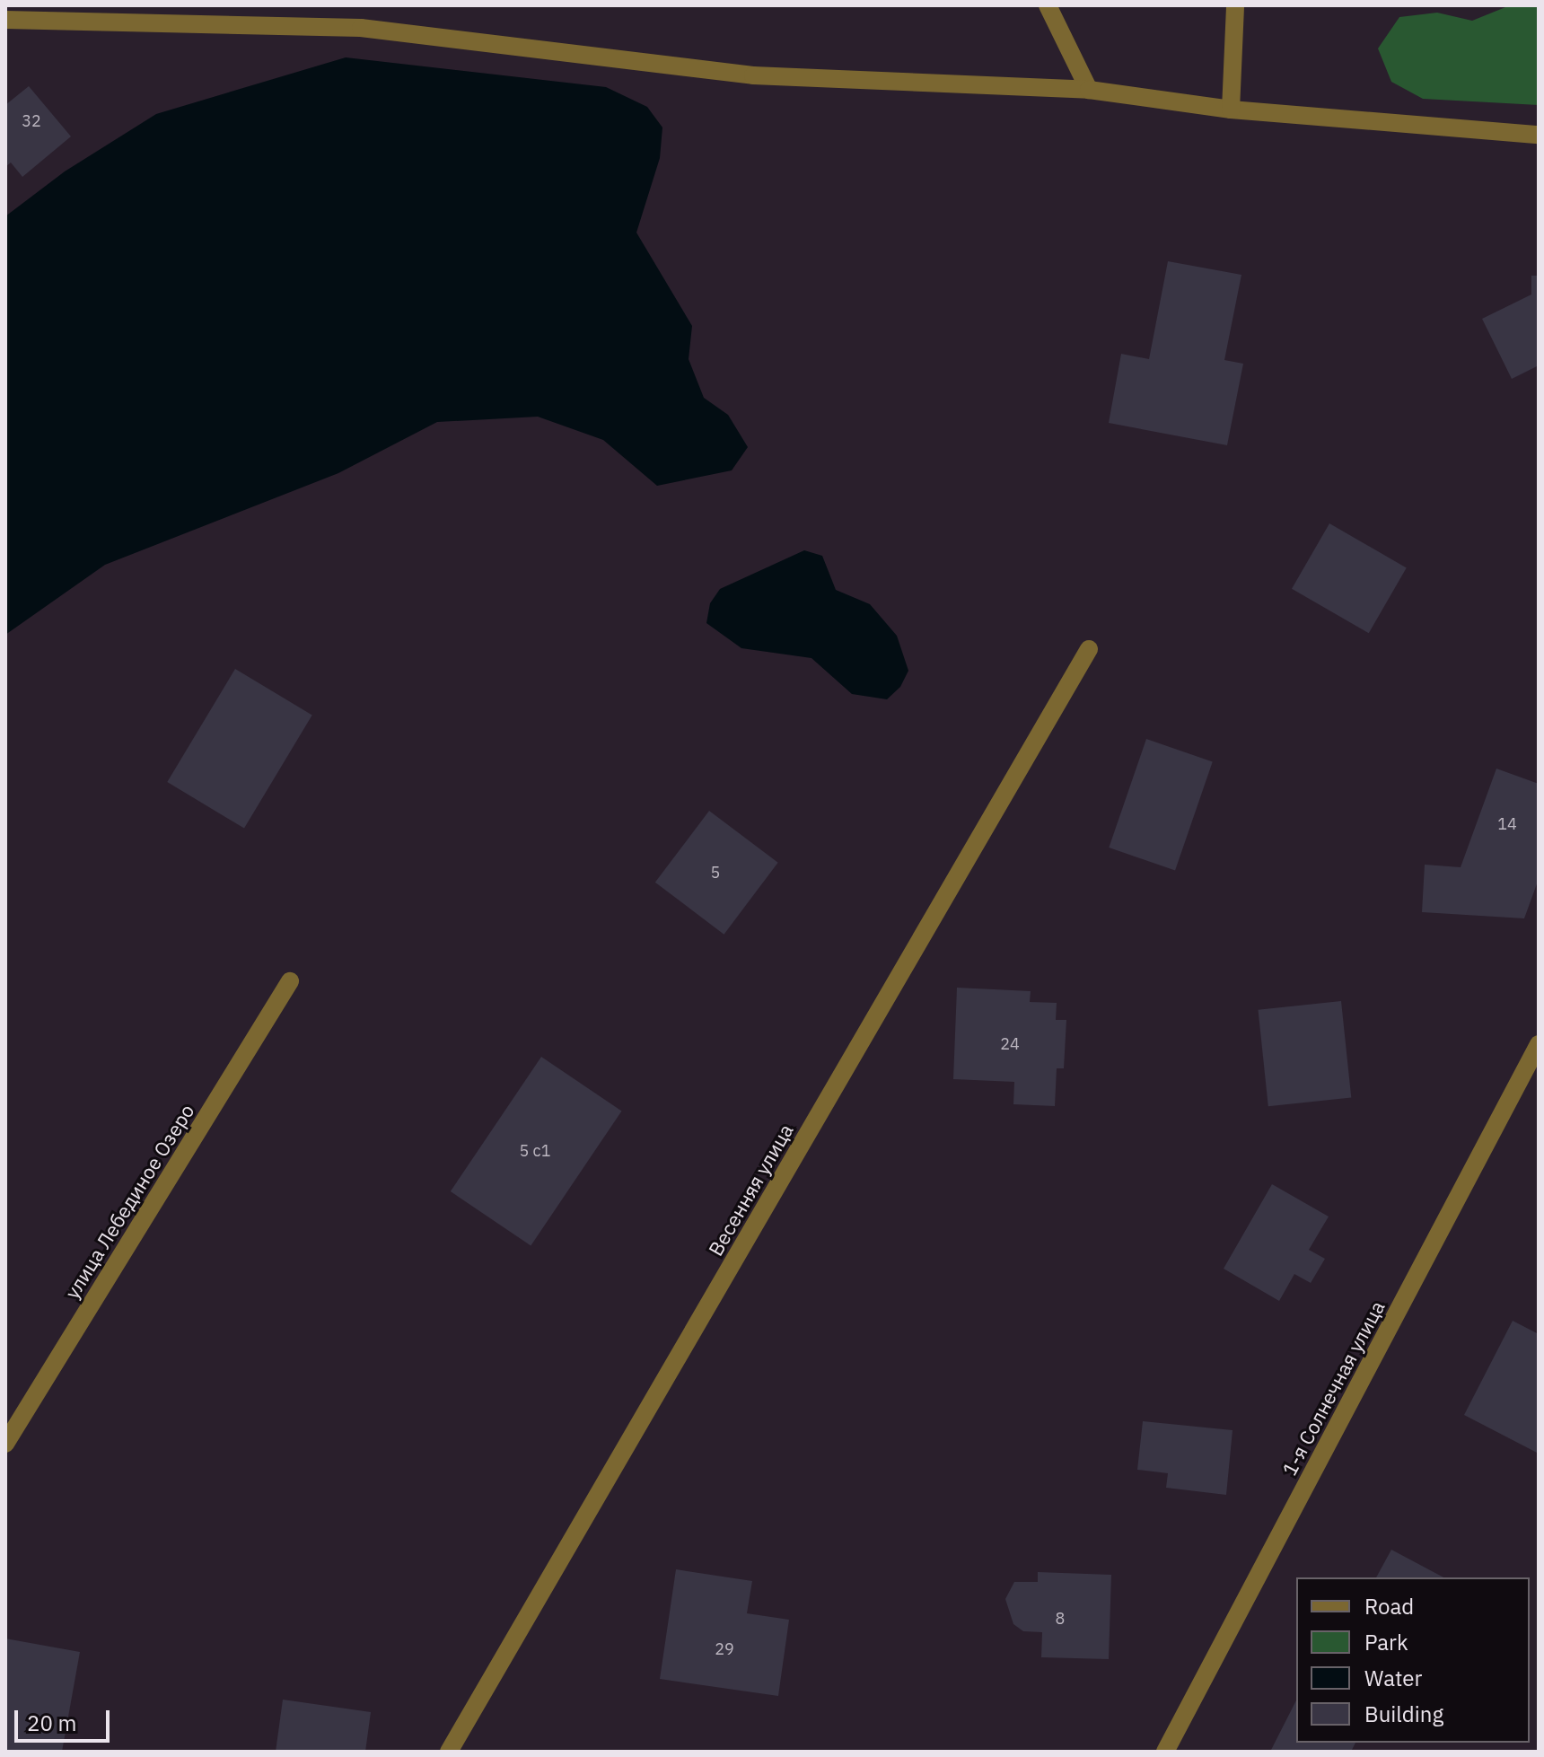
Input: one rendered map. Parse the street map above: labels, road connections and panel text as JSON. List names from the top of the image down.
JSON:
{
  "streets": {
    "street": ["Весенняя улица", "улица Лебединое Озеро", "1-я Солнечная улица"]
  },
  "house_numbers": [
    "32",
    "14",
    "5",
    "24",
    "5 с1",
    "8",
    "29"
  ],
  "legend": [
    "Road",
    "Park",
    "Water",
    "Building"
  ],
  "scale_bar": "20 m"
}
